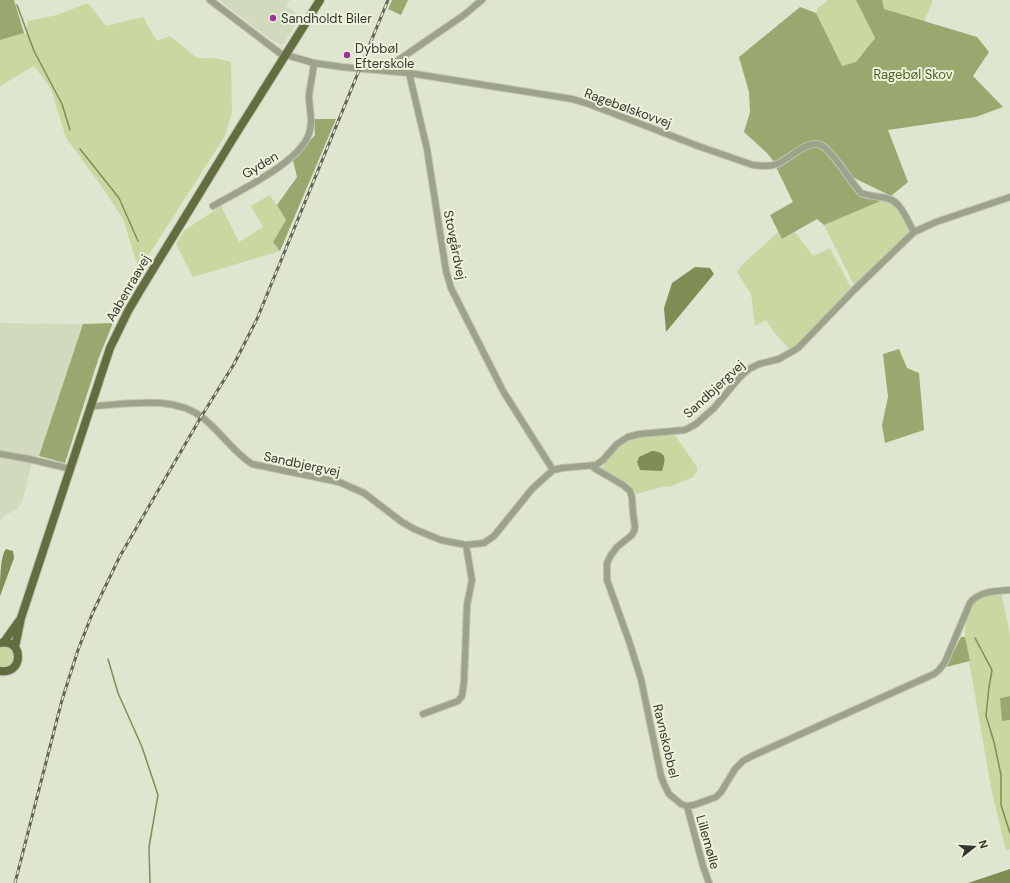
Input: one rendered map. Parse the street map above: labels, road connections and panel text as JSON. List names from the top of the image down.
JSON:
{
  "streets": {
    "main road": ["Aabenraavej"],
    "street": [
      "Ragebølskovvej",
      "Gyden",
      "Stovgårdvej",
      "Sandbjergvej",
      "Ravnskobbel",
      "Lillemølle"
    ]
  },
  "crossings": [
    ["Ragebølskovvej", "Gyden"],
    ["Ragebølskovvej", "Stovgårdvej"],
    ["Ragebølskovvej", "Aabenraavej"],
    ["Ragebølskovvej", "Sandbjergvej"],
    ["Stovgårdvej", "Sandbjergvej"],
    ["Aabenraavej", "Sandbjergvej"],
    ["Sandbjergvej", "Ravnskobbel"],
    ["Ravnskobbel", "Lillemølle"]
  ],
  "parks": ["Ragebøl Skov"],
  "places": ["Sandholdt Biler", "Dybbøl Efterskole"],
  "north": "right"
}
